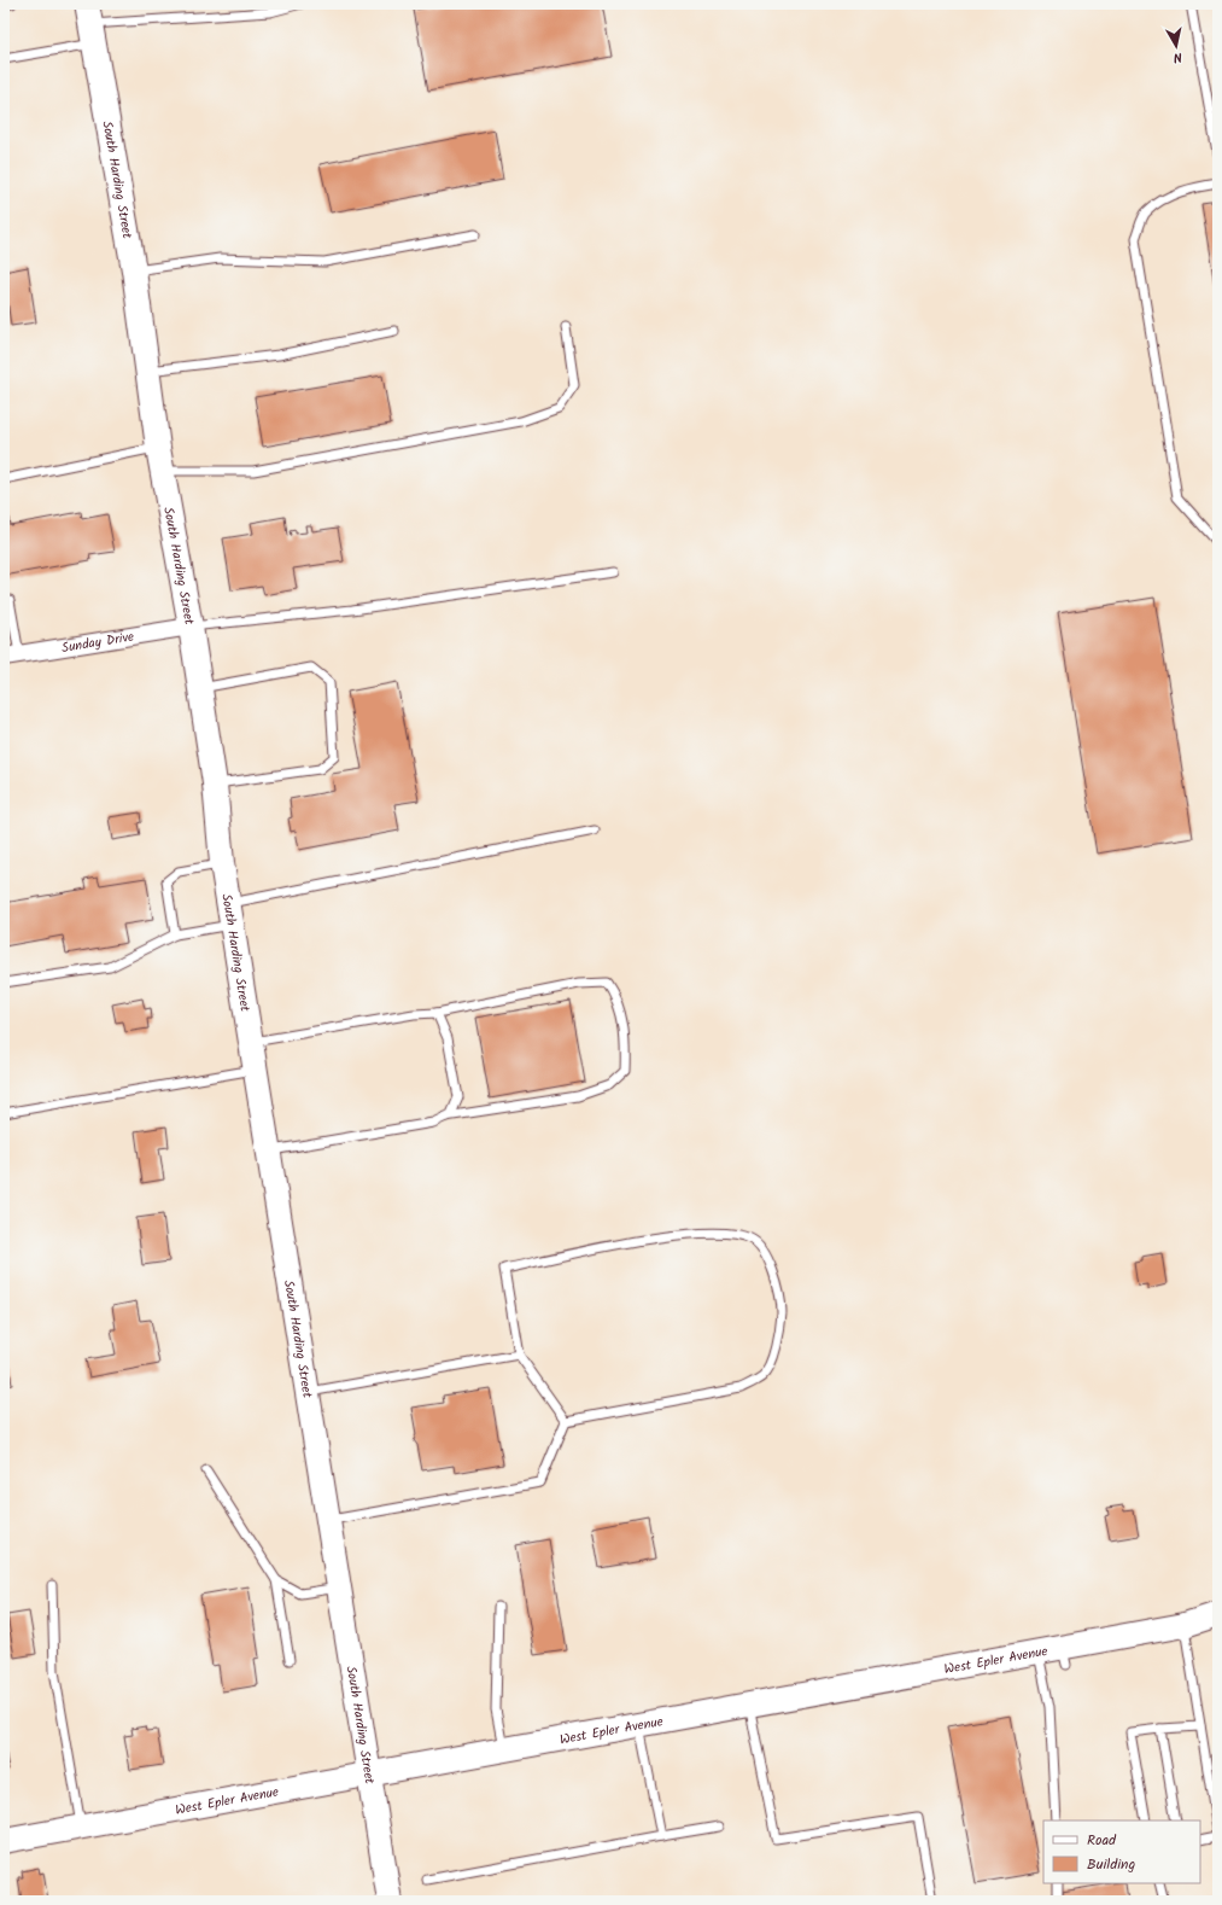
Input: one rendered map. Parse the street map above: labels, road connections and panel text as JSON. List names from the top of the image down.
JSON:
{
  "streets": {
    "street": ["South Harding Street", "Sunday Drive", "West Epler Avenue"]
  },
  "crossings": [
    ["South Harding Street", "Sunday Drive"],
    ["South Harding Street", "West Epler Avenue"]
  ],
  "legend": ["Road", "Building"],
  "north": "bottom"
}
